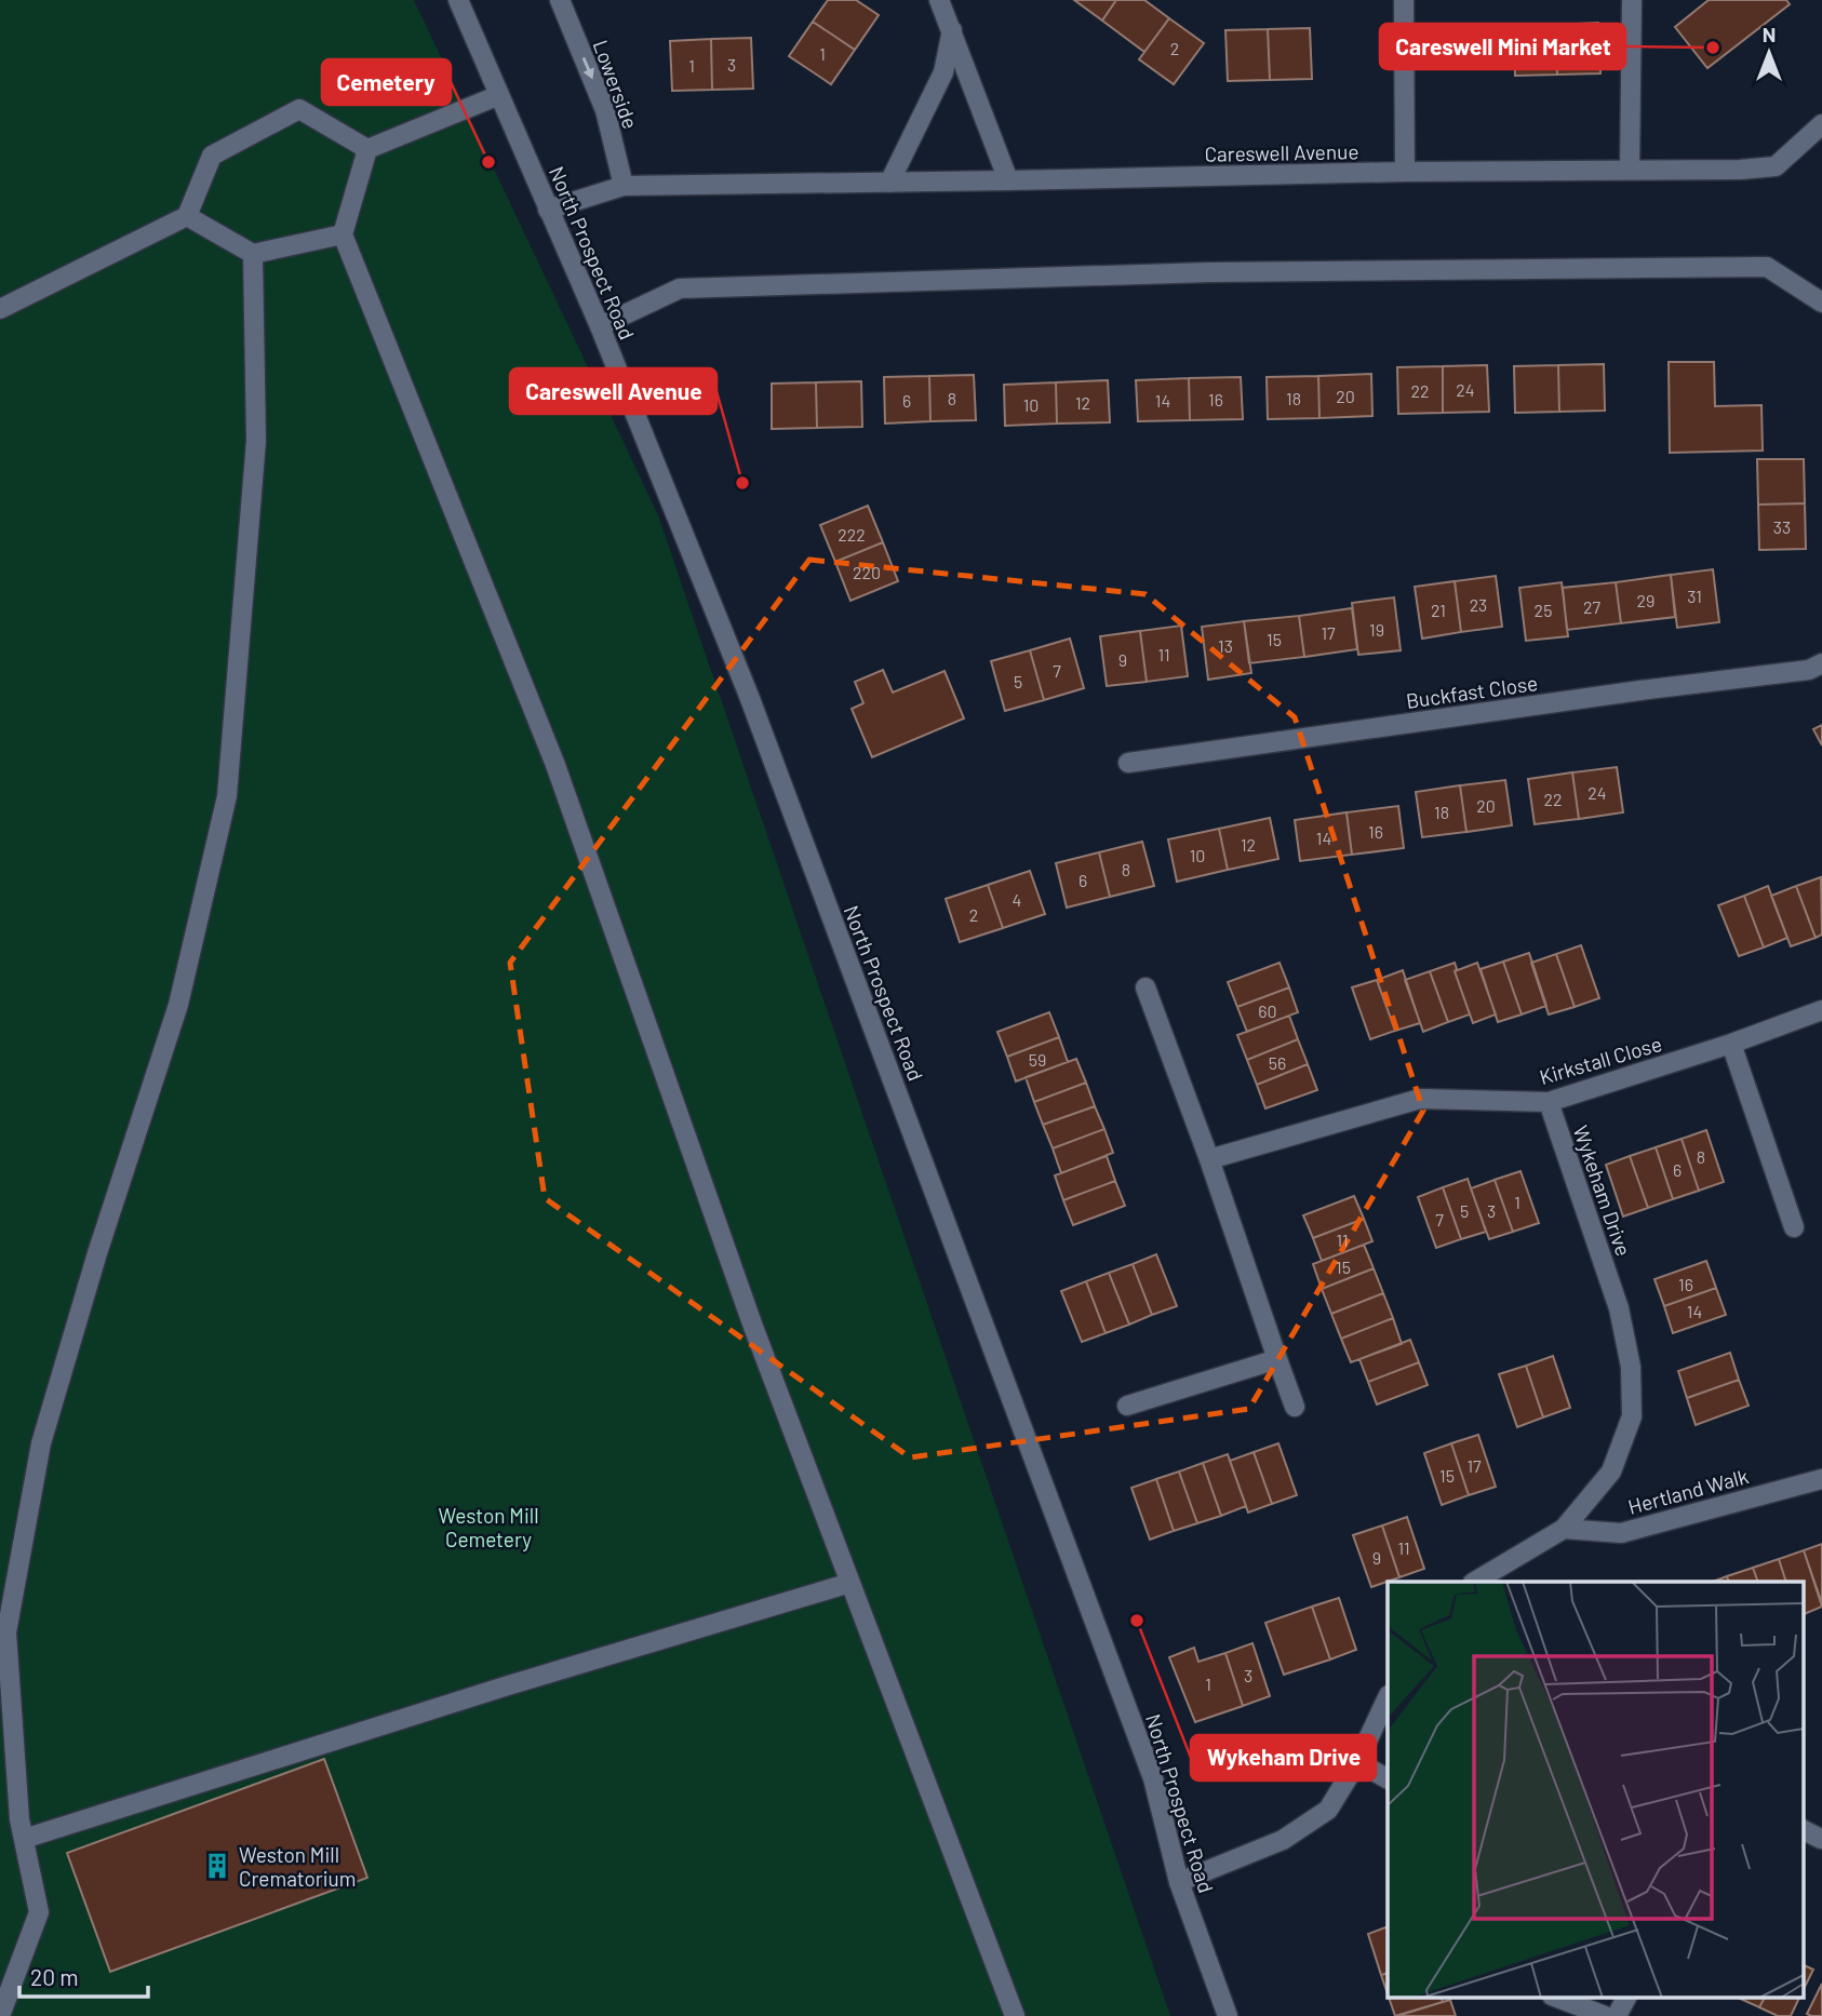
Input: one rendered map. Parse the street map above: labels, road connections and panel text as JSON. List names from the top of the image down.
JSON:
{
  "streets": {
    "street": [
      "Lowerside",
      "Careswell Avenue",
      "North Prospect Road",
      "Buckfast Close",
      "Kirkstall Close",
      "Wykeham Drive",
      "Hertland Walk"
    ]
  },
  "crossings": [
    ["Lowerside", "Careswell Avenue"],
    ["Careswell Avenue", "North Prospect Road"],
    ["Kirkstall Close", "Wykeham Drive"],
    ["Wykeham Drive", "Hertland Walk"]
  ],
  "one_way": ["Lowerside"],
  "parks": ["Weston Mill Cemetery"],
  "places": {
    "other": [
      "Careswell Mini Market",
      "Cemetery",
      "Careswell Avenue",
      "Wykeham Drive"
    ],
    "building": ["Weston Mill Crematorium"]
  },
  "house_numbers": [
    "2",
    "1",
    "3",
    "1",
    "24",
    "22",
    "20",
    "8",
    "18",
    "16",
    "6",
    "14",
    "12",
    "10",
    "33",
    "222",
    "220",
    "31",
    "29",
    "23",
    "27",
    "21",
    "25",
    "19",
    "17",
    "15",
    "13",
    "11",
    "9",
    "7",
    "5",
    "24",
    "22",
    "20",
    "18",
    "16",
    "14",
    "12",
    "10",
    "8",
    "6",
    "4",
    "2",
    "60",
    "59",
    "56",
    "8",
    "6",
    "1",
    "5",
    "3",
    "7",
    "11",
    "15",
    "16",
    "14",
    "17",
    "15",
    "11",
    "9",
    "3",
    "1"
  ],
  "scale_bar": "20 m",
  "north": "top"
}
